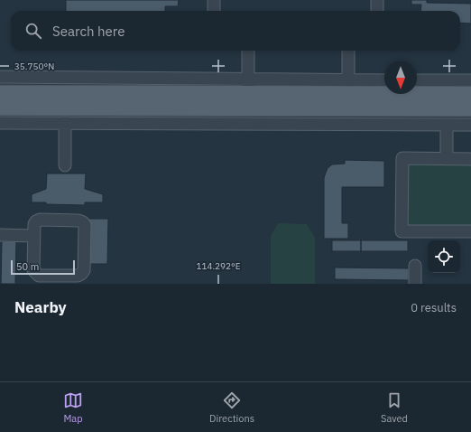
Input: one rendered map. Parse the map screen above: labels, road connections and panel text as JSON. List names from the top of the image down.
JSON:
{
  "scale_bar": "50 m",
  "north": "bottom",
  "page": {
    "search": "Search here",
    "scale": "50 m",
    "heading": ["Nearby", "0 results"],
    "nav": ["Map", "Directions", "Saved"]
  },
  "coordinates": ["35.750°N", "114.292°E"]
}
